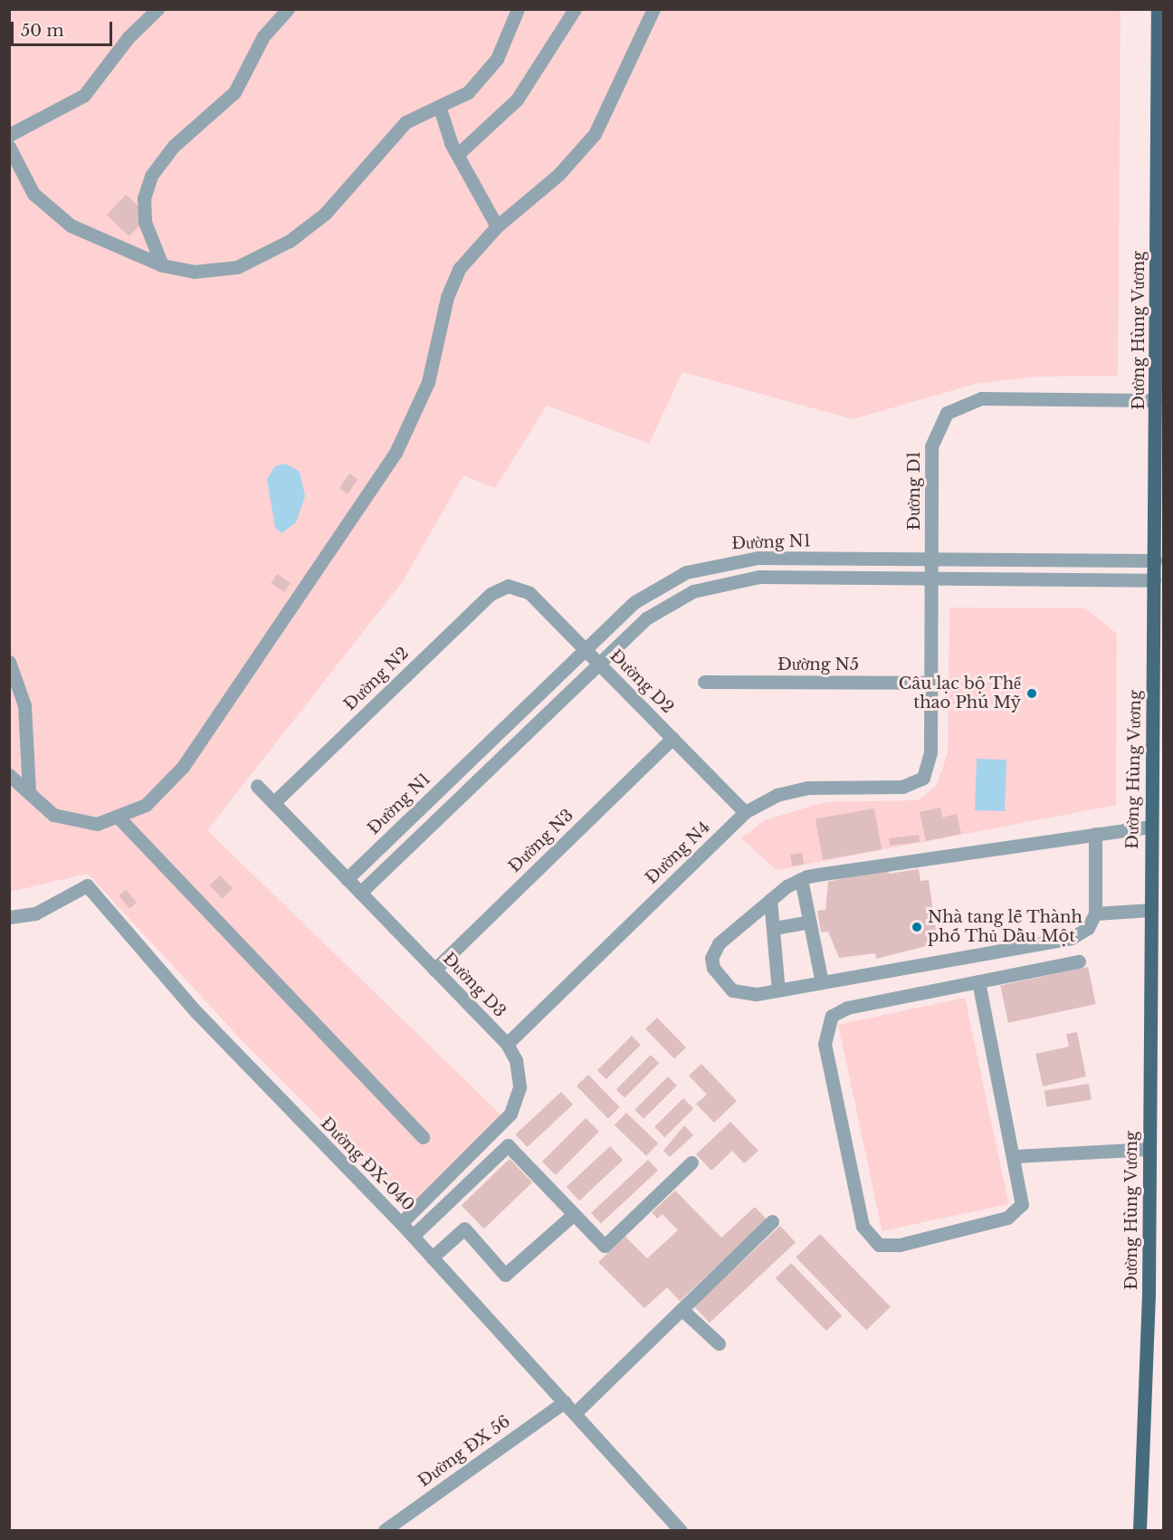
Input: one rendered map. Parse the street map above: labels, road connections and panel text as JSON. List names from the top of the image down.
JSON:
{
  "streets": {
    "main road": ["Đường Hùng Vương"],
    "street": [
      "Đường D1",
      "Đường N1",
      "Đường N5",
      "Đường N2",
      "Đường D2",
      "Đường N3",
      "Đường N4",
      "Đường D3",
      "Đường ĐX-040",
      "Đường ĐX 56"
    ]
  },
  "crossings": [
    ["Đường Hùng Vương", "Đường D1"],
    ["Đường Hùng Vương", "Đường N1"],
    ["Đường D1", "Đường N1"],
    ["Đường D1", "Đường N5"],
    ["Đường D1", "Đường N4"],
    ["Đường N1", "Đường D2"],
    ["Đường N1", "Đường D3"],
    ["Đường N2", "Đường D2"],
    ["Đường N2", "Đường D3"],
    ["Đường D2", "Đường N3"],
    ["Đường D2", "Đường N4"],
    ["Đường N3", "Đường D3"],
    ["Đường N4", "Đường D3"],
    ["Đường D3", "Đường ĐX-040"],
    ["Đường ĐX-040", "Đường ĐX 56"]
  ],
  "places": ["Câu lạc bộ Thể thao Phú Mỹ", "Nhà tang lễ Thành phố Thủ Dầu Một"],
  "scale_bar": "50 m"
}
